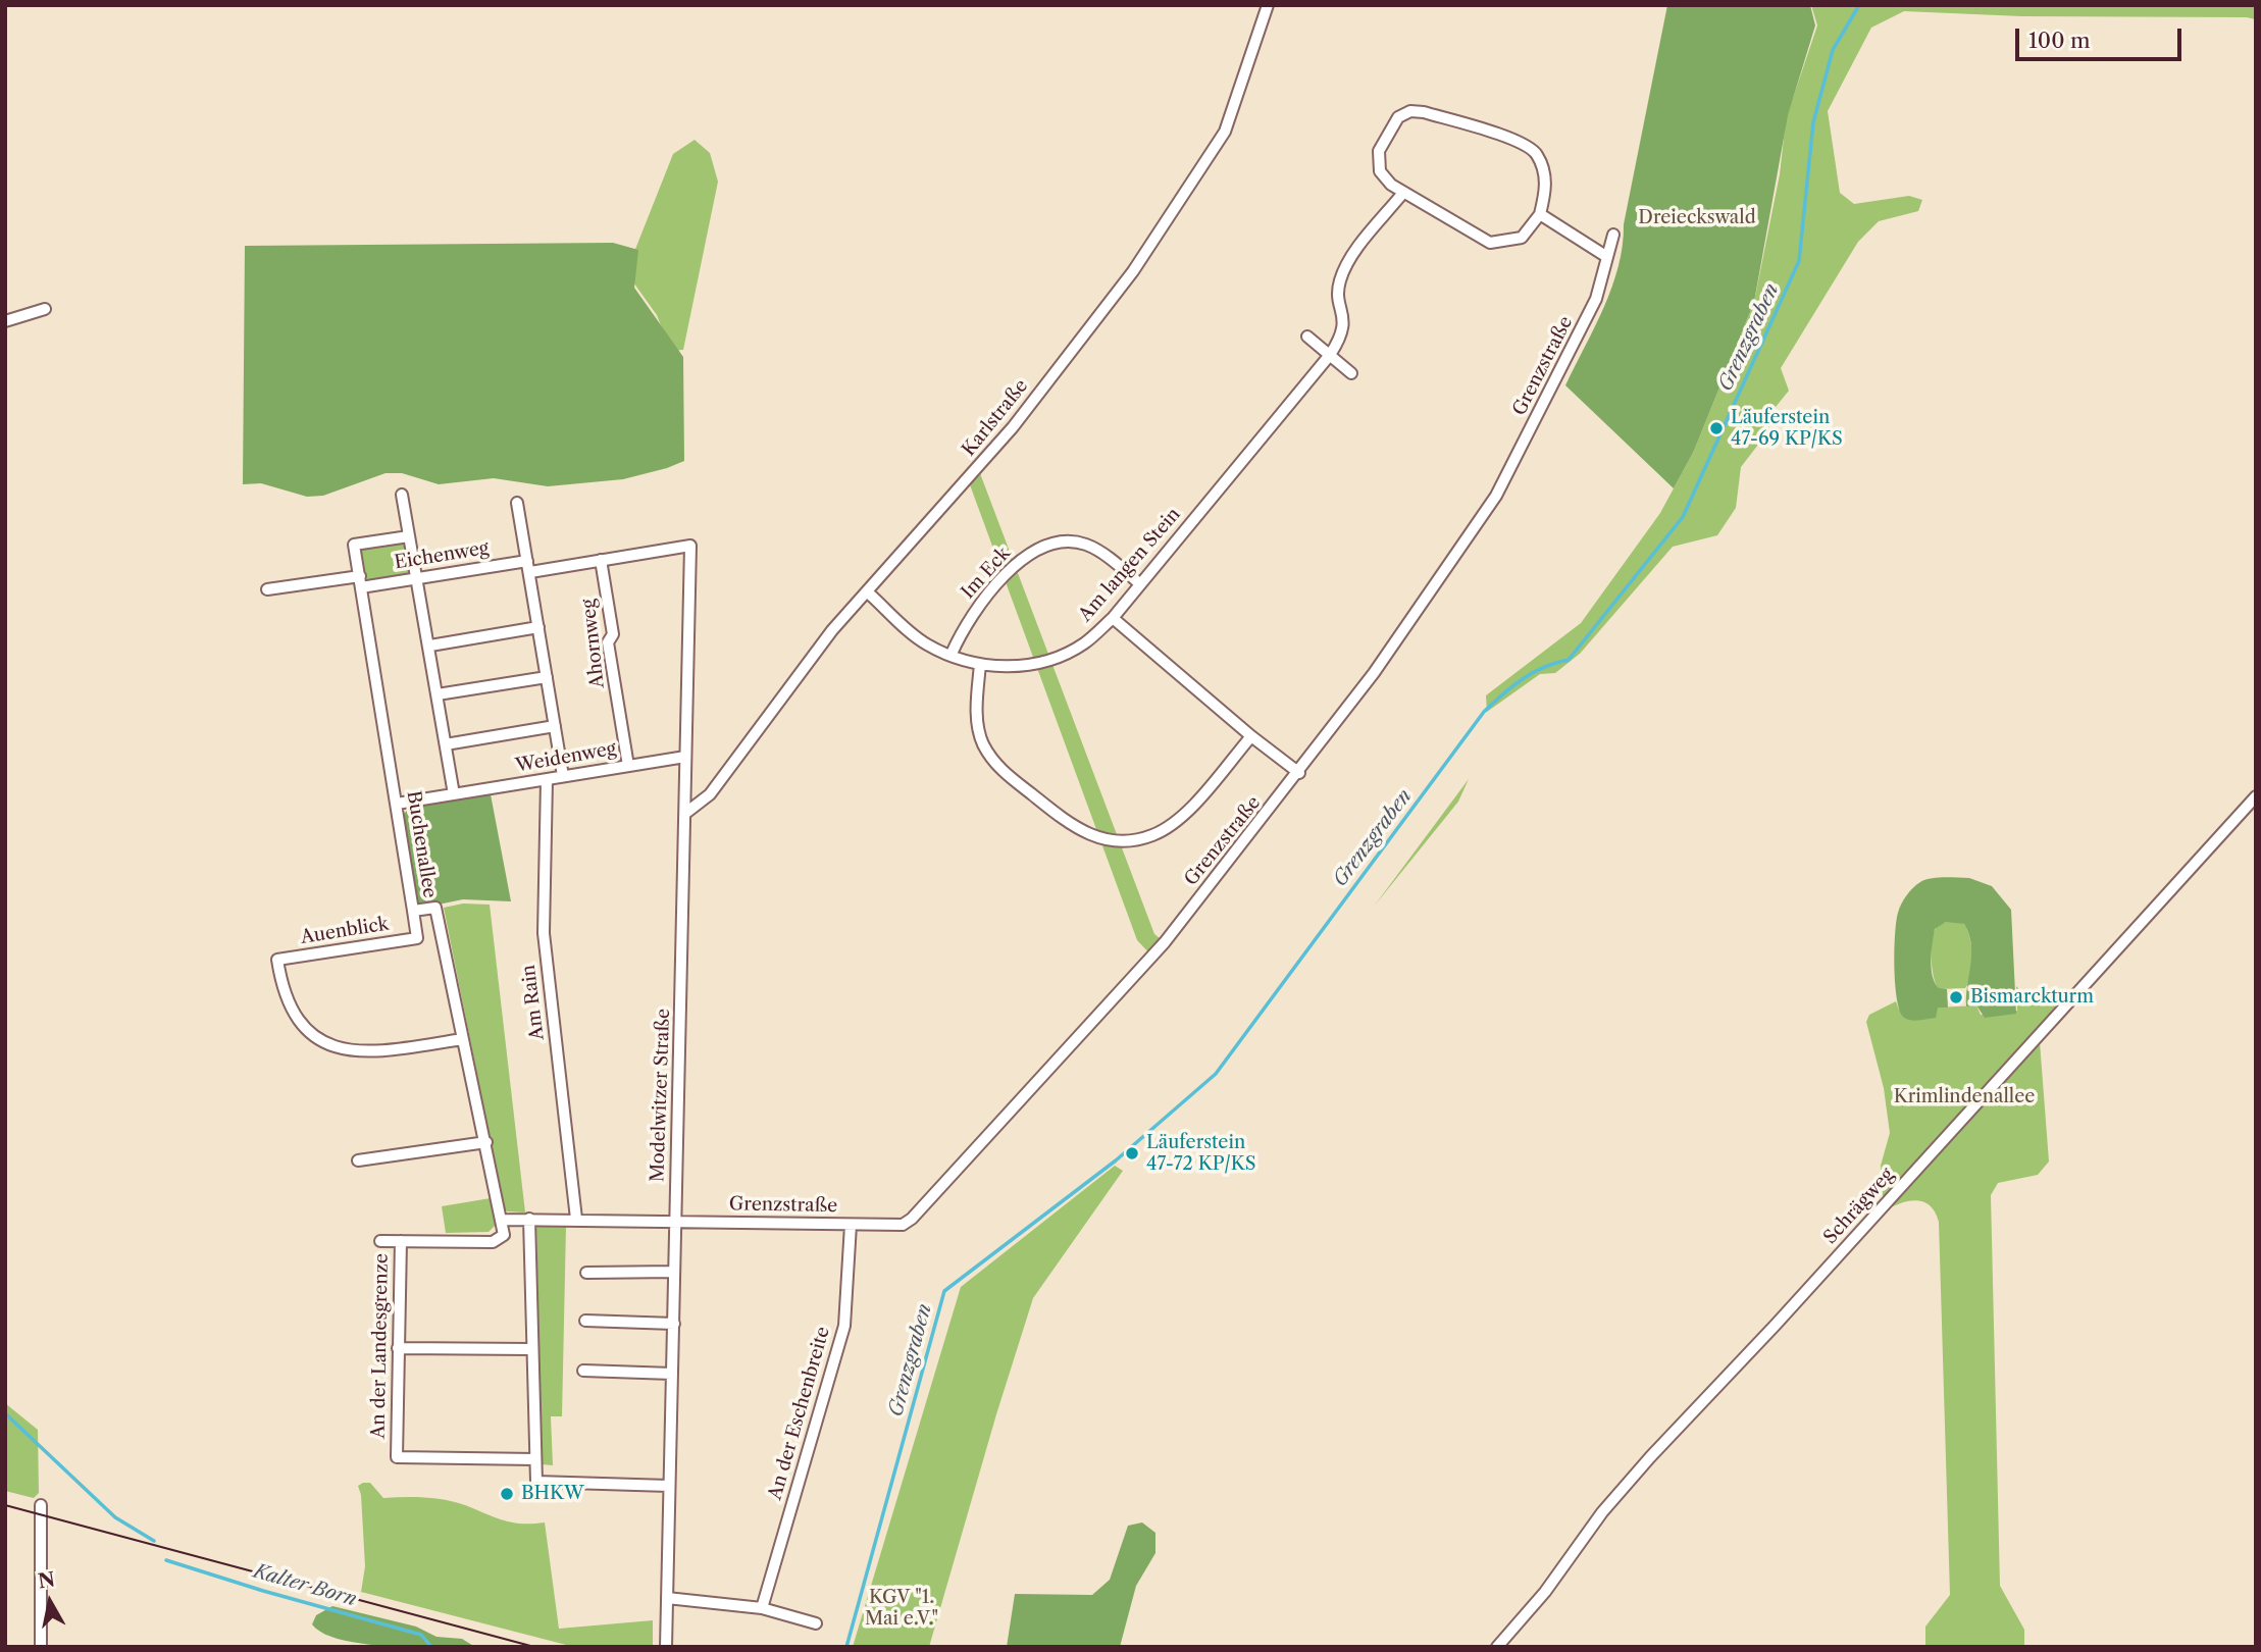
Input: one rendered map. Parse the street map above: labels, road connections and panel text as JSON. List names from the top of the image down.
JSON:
{
  "streets": {
    "street": [
      "Grenzstraße",
      "Karlstraße",
      "Eichenweg",
      "Am langen Stein",
      "Im Eck",
      "Ahornweg",
      "Weidenweg",
      "Buchenallee",
      "Auenblick",
      "Am Rain",
      "Modelwitzer Straße",
      "Schrägweg",
      "An der Landesgrenze",
      "An der Eschenbreite"
    ]
  },
  "crossings": [
    ["Grenzstraße", "Modelwitzer Straße"],
    ["Grenzstraße", "An der Eschenbreite"],
    ["Karlstraße", "Am langen Stein"],
    ["Karlstraße", "Modelwitzer Straße"],
    ["Eichenweg", "Ahornweg"],
    ["Eichenweg", "Buchenallee"],
    ["Eichenweg", "Modelwitzer Straße"],
    ["Am langen Stein", "Im Eck"],
    ["Ahornweg", "Weidenweg"],
    ["Weidenweg", "Buchenallee"],
    ["Weidenweg", "Am Rain"],
    ["Weidenweg", "Modelwitzer Straße"],
    ["Buchenallee", "Auenblick"],
    ["Buchenallee", "An der Landesgrenze"]
  ],
  "water": ["Grenzgraben", "Kalter Born"],
  "parks": ["Dreieckswald", "Krimlindenallee", "KGV \"1. Mai e.V.\""],
  "places": [
    "Läuferstein 47-69 KP/KS",
    "Bismarckturm",
    "Läuferstein 47-72 KP/KS",
    "BHKW"
  ],
  "scale_bar": "100 m",
  "north": "top"
}
